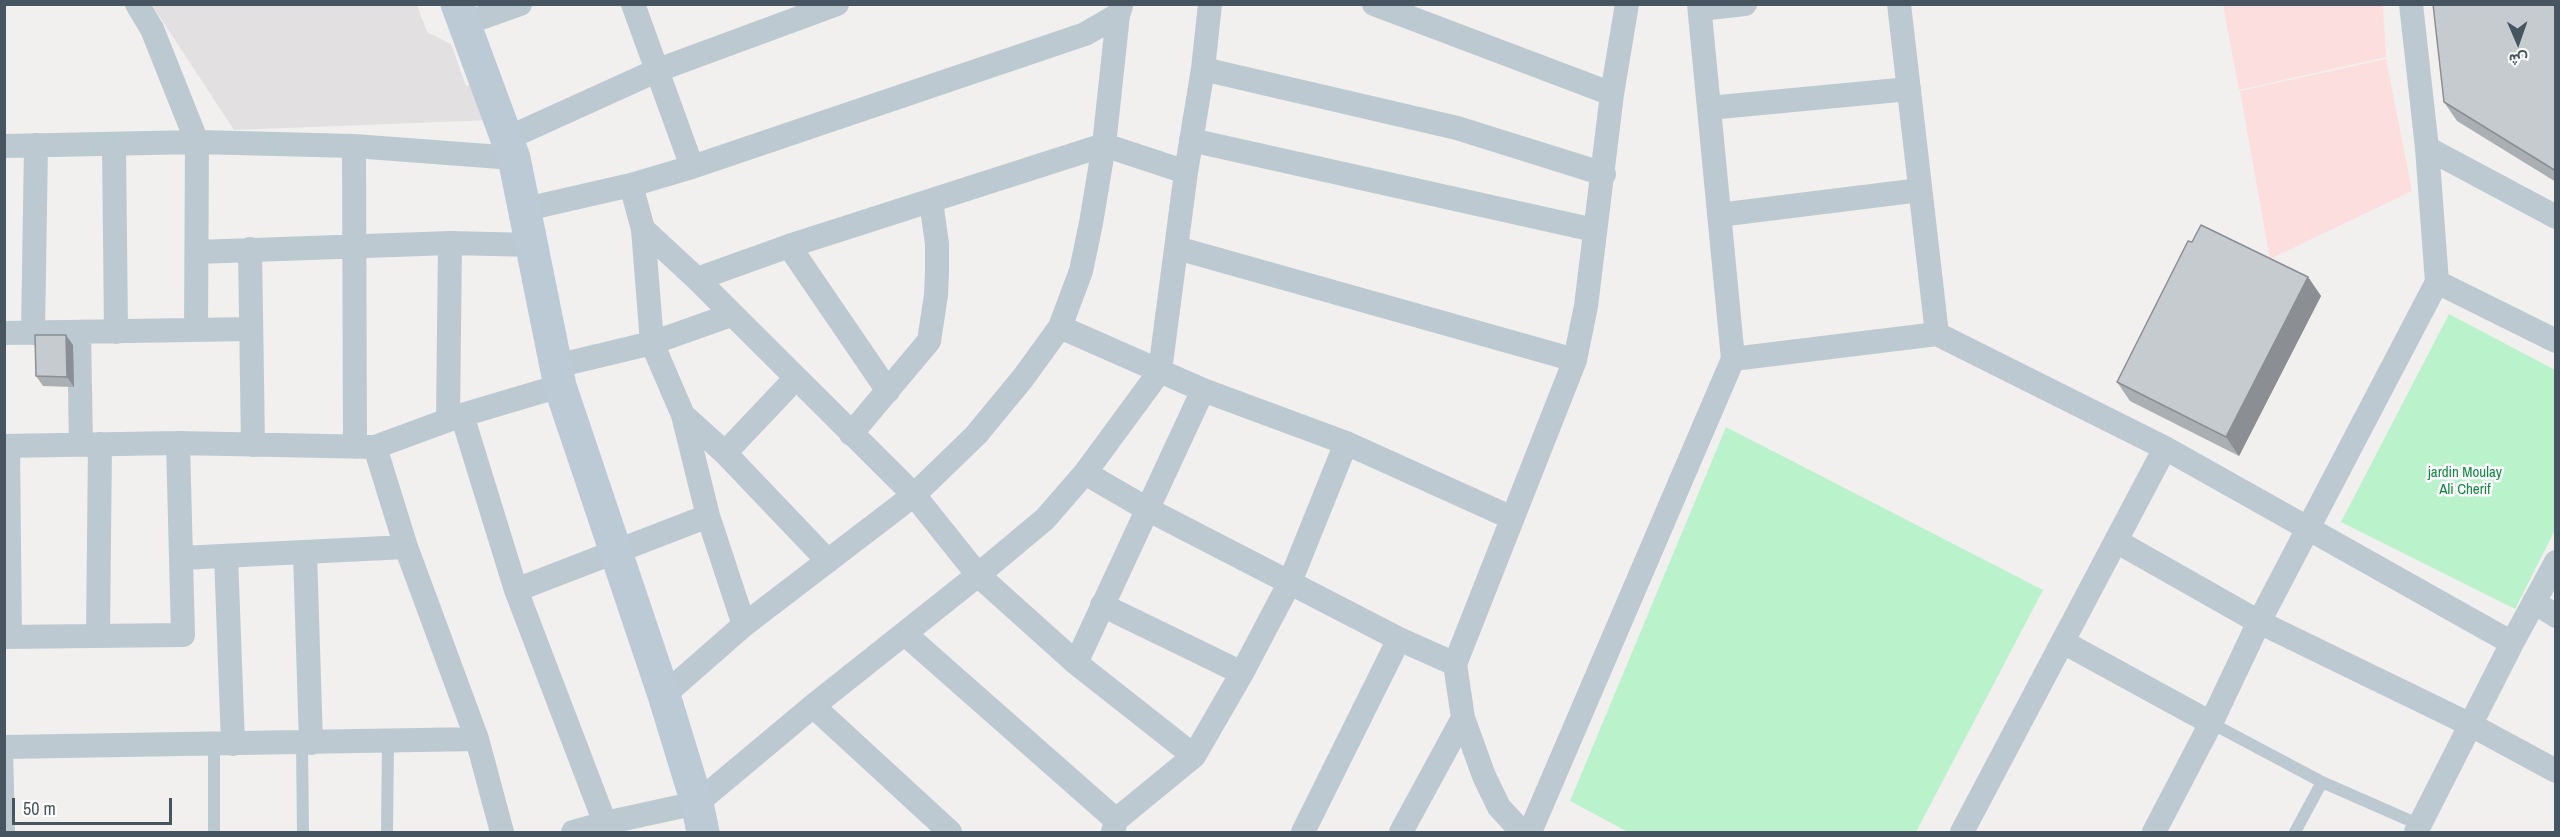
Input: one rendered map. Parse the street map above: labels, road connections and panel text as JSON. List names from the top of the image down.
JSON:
{
  "parks": ["jardin Moulay Ali Cherif"],
  "scale_bar": "50 m",
  "north": "bottom"
}
